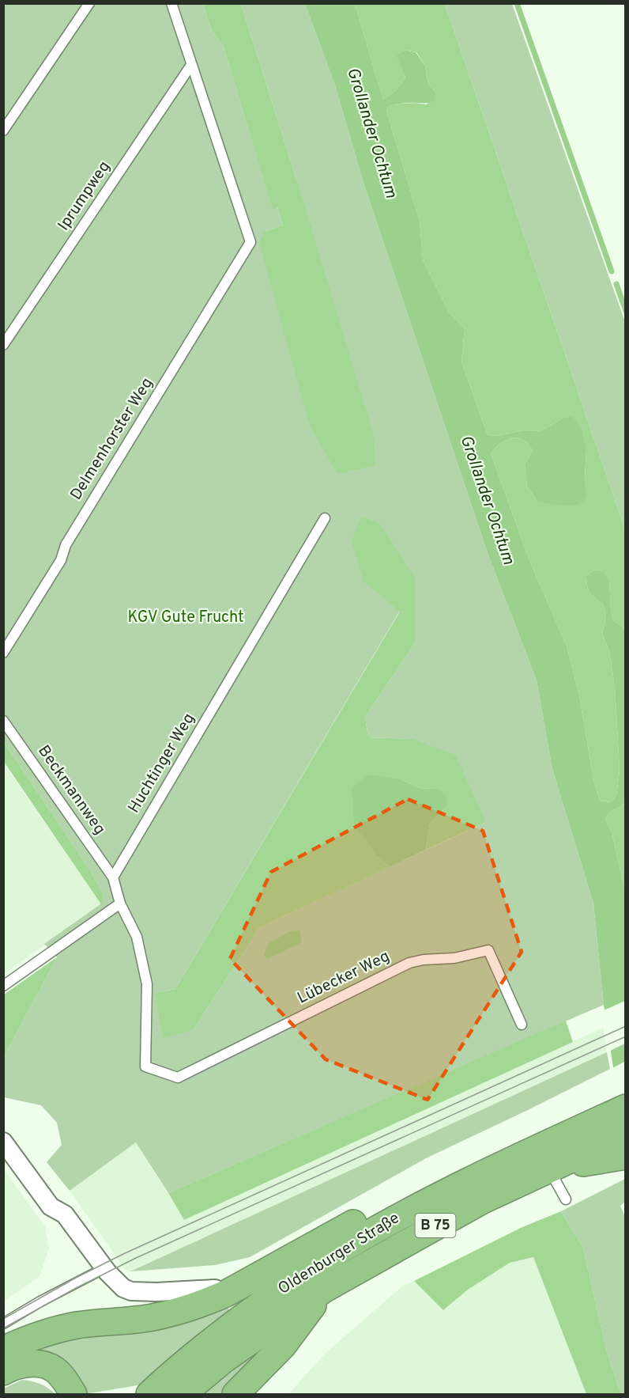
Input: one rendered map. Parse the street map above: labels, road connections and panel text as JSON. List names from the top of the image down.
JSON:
{
  "streets": {
    "highway": ["B 75", "Oldenburger Straße"],
    "lane": [
      "Iprumpweg",
      "Delmenhorster Weg",
      "Huchtinger Weg",
      "Beckmannweg",
      "Lübecker Weg"
    ]
  },
  "crossings": [
    ["Iprumpweg", "Delmenhorster Weg"],
    ["Huchtinger Weg", "Beckmannweg"]
  ],
  "water": ["Grollander Ochtum"],
  "parks": ["KGV Gute Frucht"]
}
